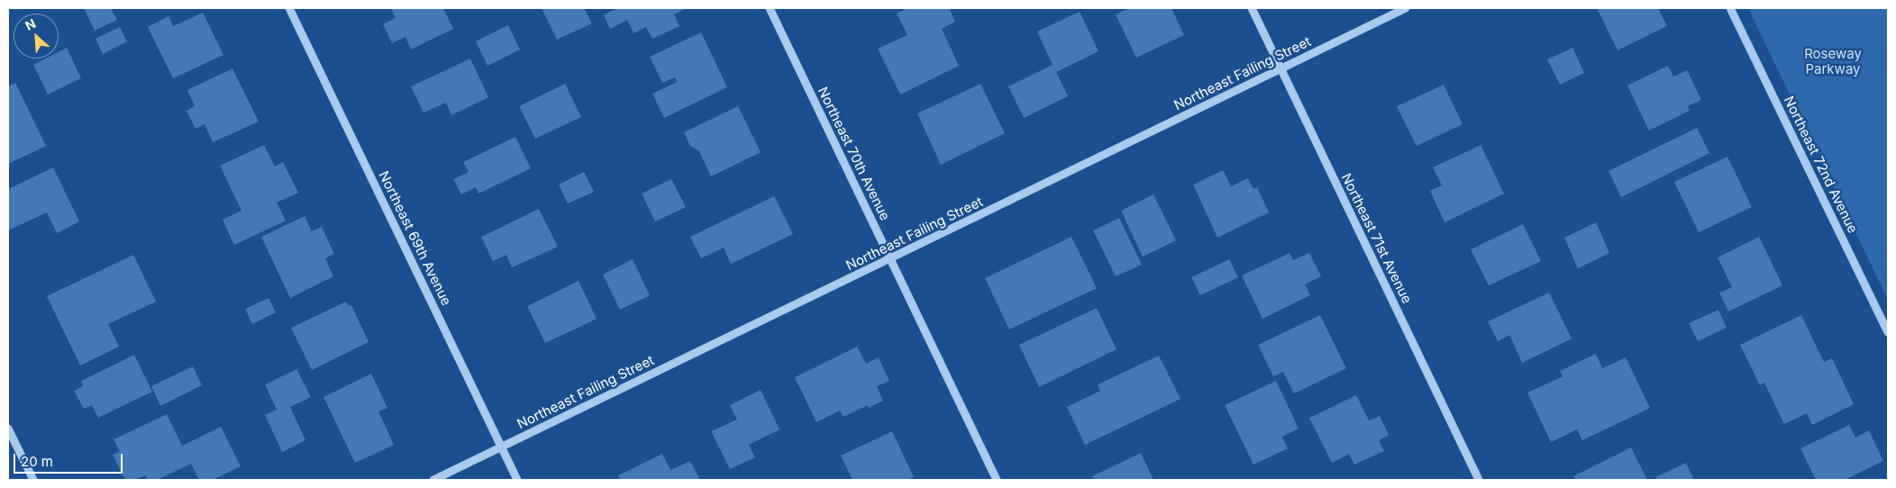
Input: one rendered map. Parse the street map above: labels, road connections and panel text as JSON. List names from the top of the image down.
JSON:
{
  "streets": {
    "street": [
      "Northeast Failing Street",
      "Northeast 70th Avenue",
      "Northeast 72nd Avenue",
      "Northeast 69th Avenue",
      "Northeast 71st Avenue"
    ]
  },
  "crossings": [
    ["Northeast Failing Street", "Northeast 70th Avenue"],
    ["Northeast Failing Street", "Northeast 69th Avenue"],
    ["Northeast Failing Street", "Northeast 71st Avenue"]
  ],
  "parks": ["Roseway Parkway"],
  "scale_bar": "20 m",
  "north": "top left"
}
